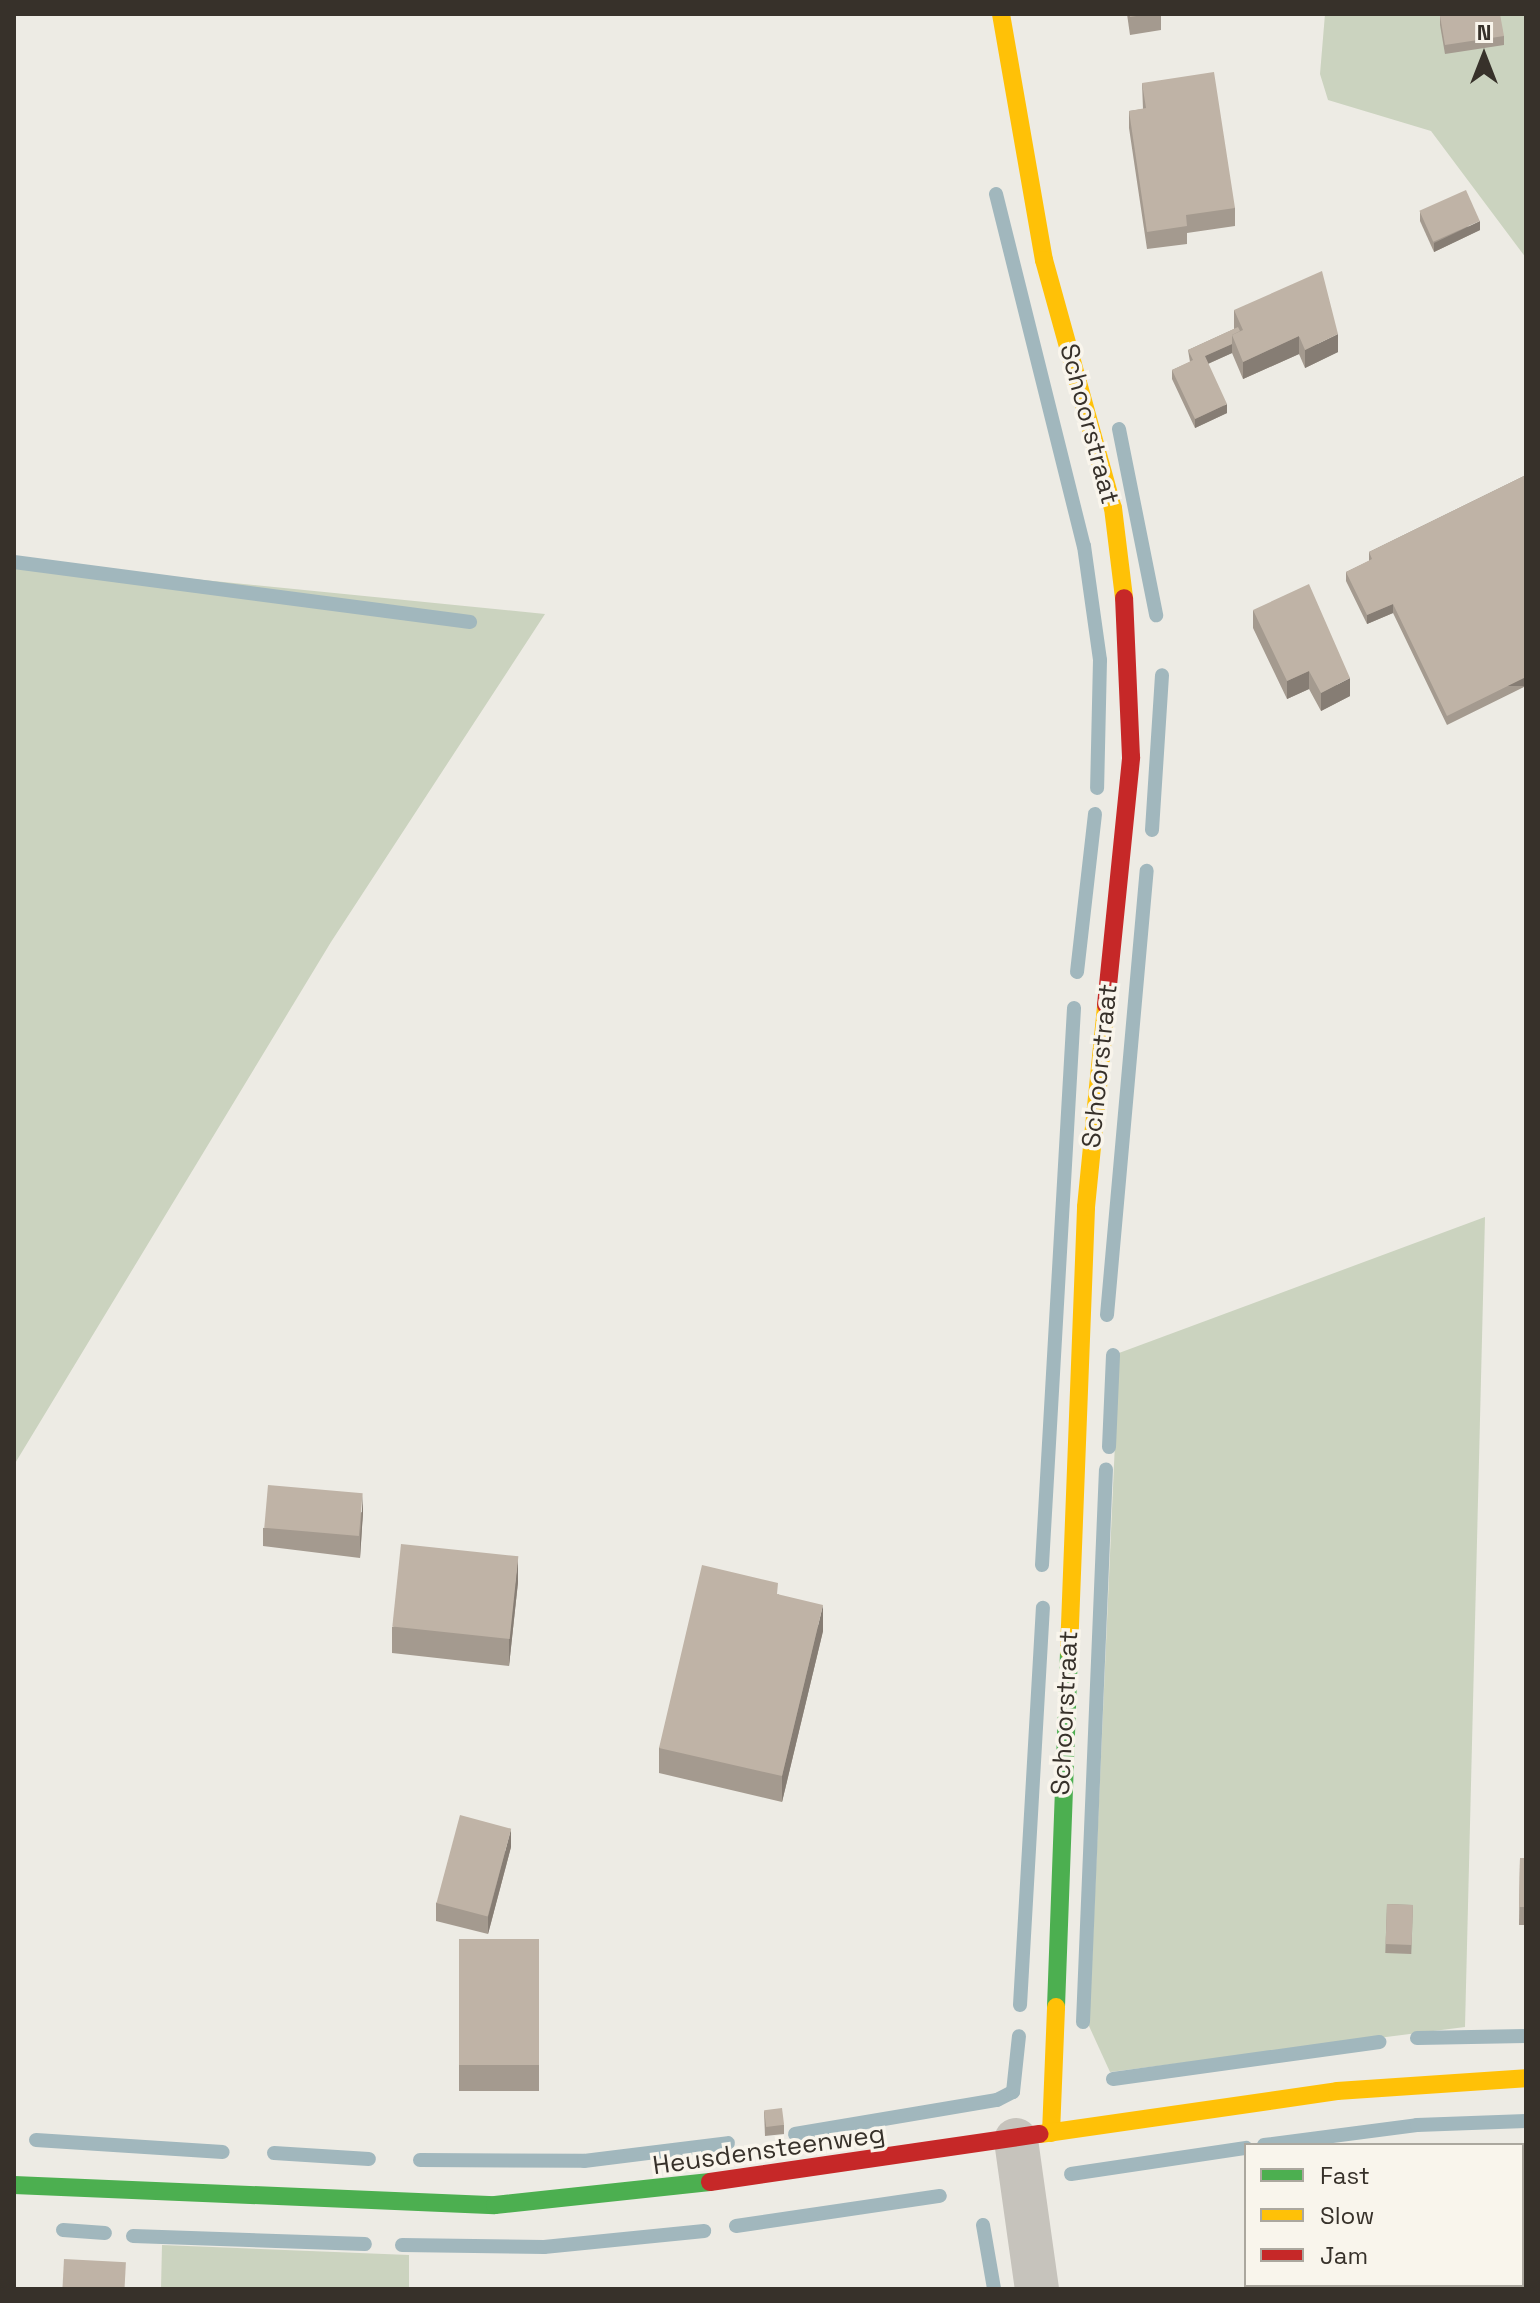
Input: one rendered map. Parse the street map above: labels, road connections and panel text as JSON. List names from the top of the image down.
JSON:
{
  "streets": {
    "street": ["Schoorstraat", "Heusdensteenweg"]
  },
  "crossings": [
    ["Schoorstraat", "Heusdensteenweg"]
  ],
  "legend": ["Fast", "Slow", "Jam"],
  "north": "top"
}
